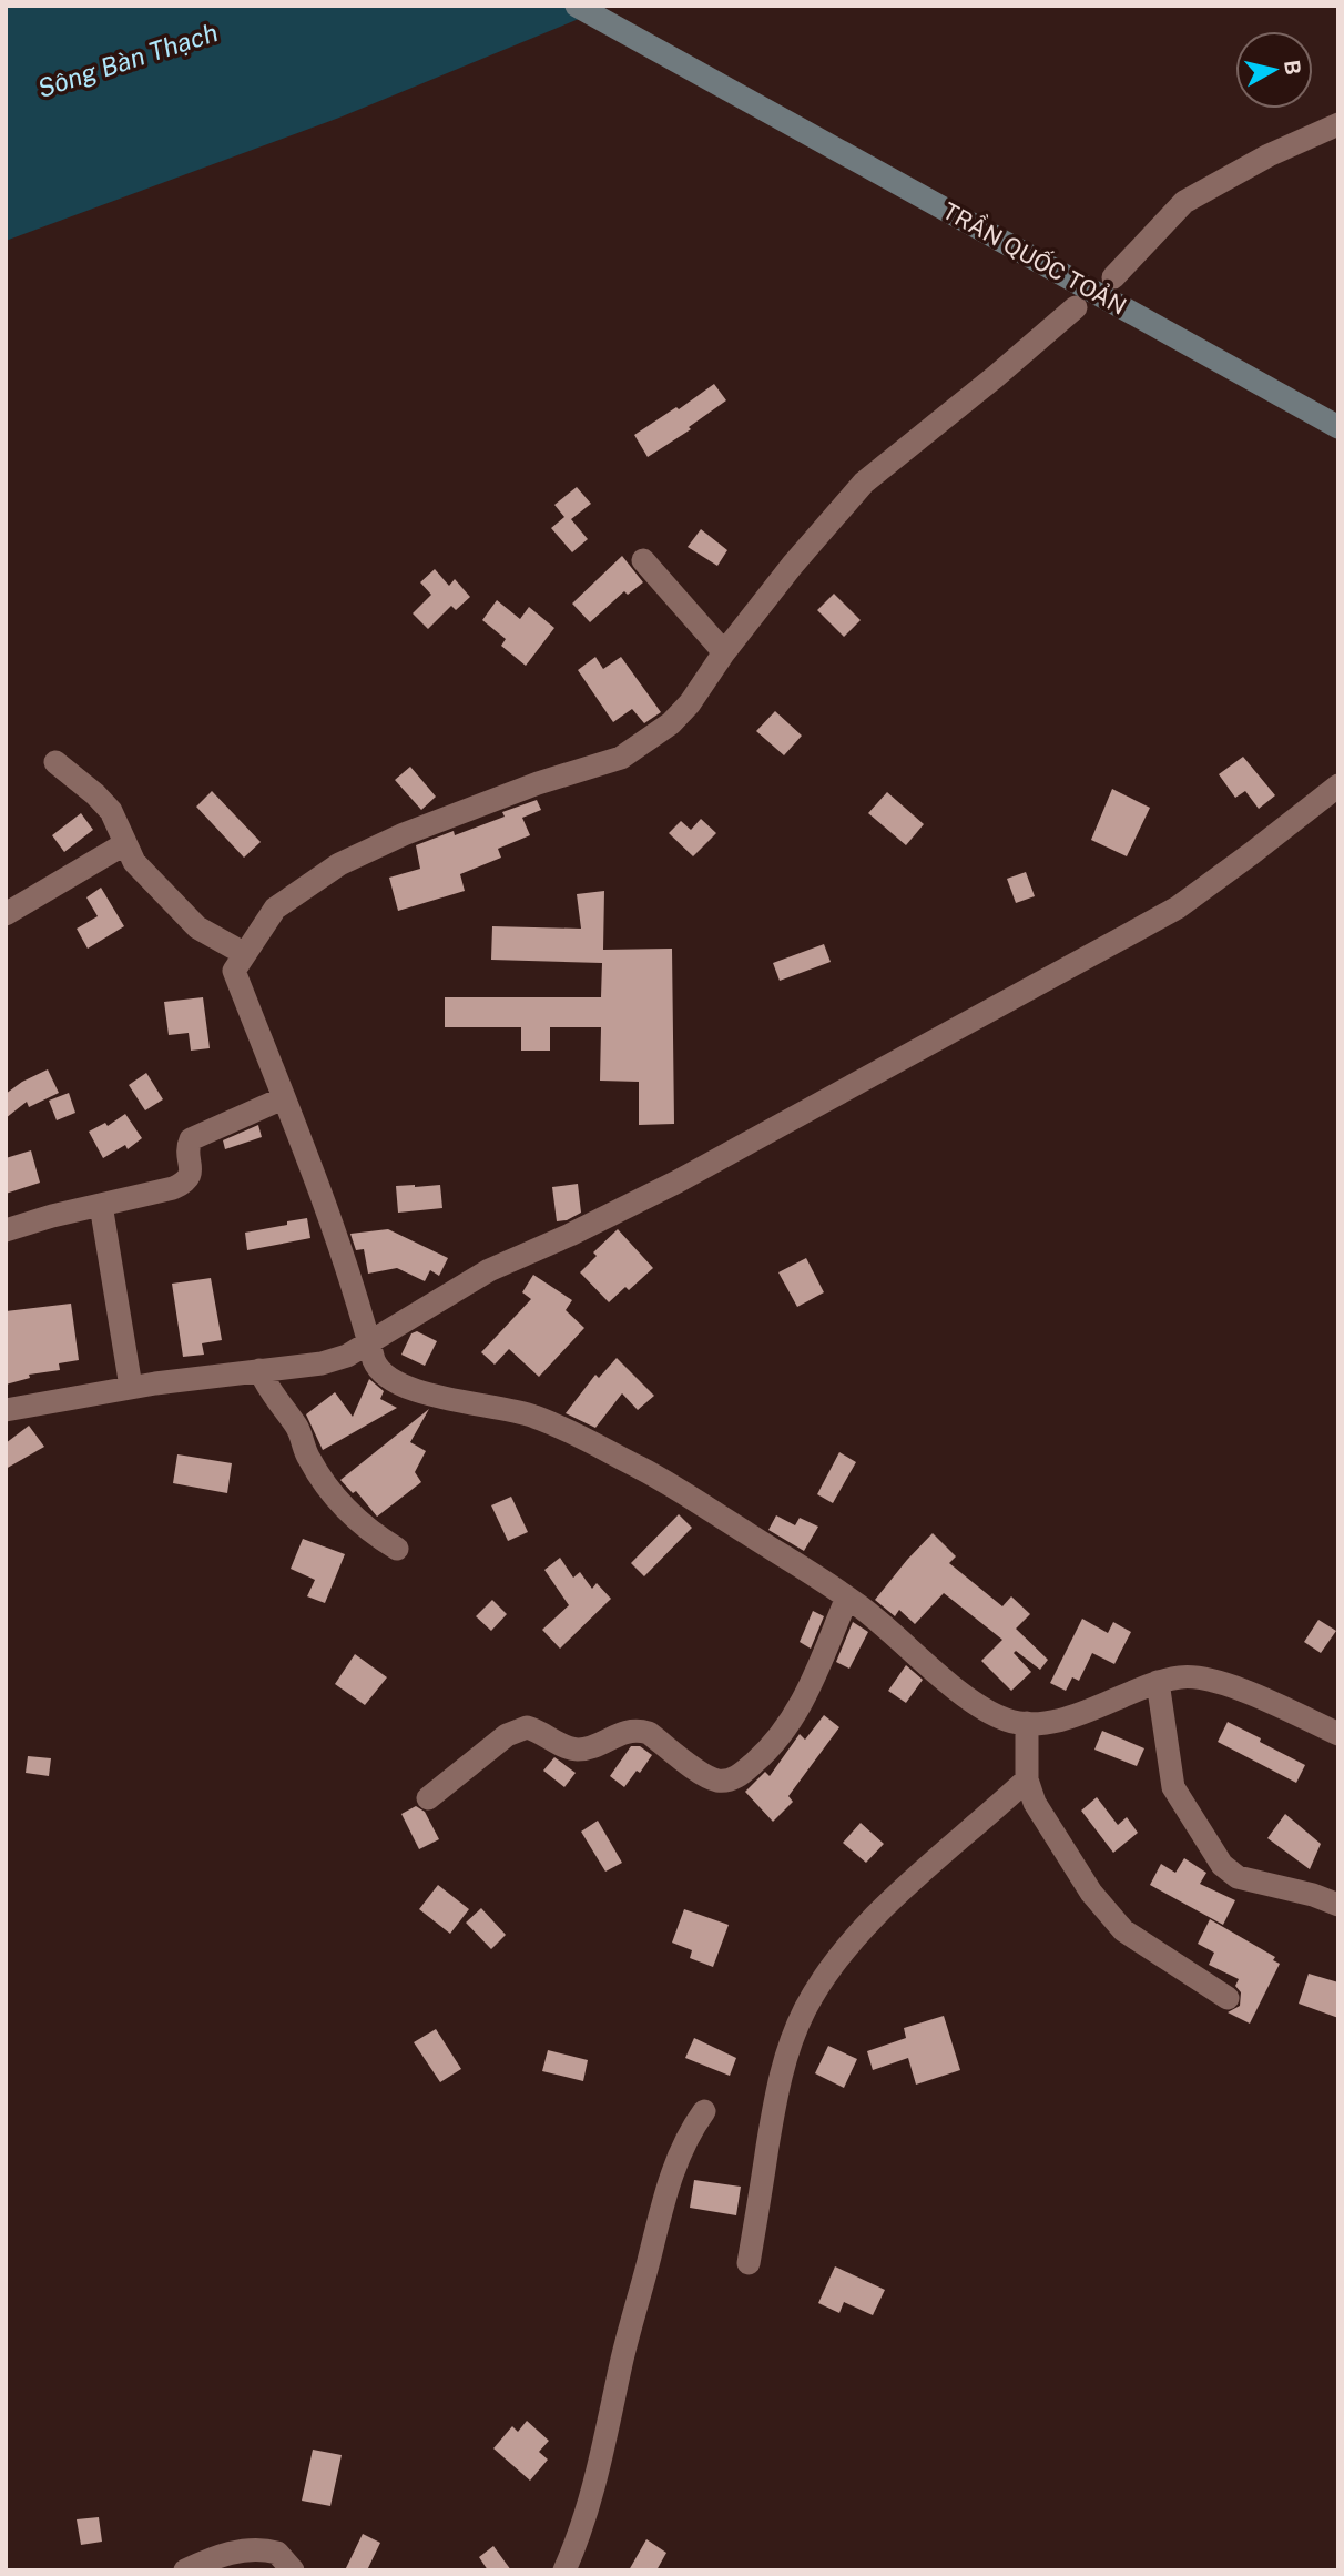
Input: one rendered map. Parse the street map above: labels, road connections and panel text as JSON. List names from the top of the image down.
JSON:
{
  "streets": {
    "main road": ["TRẦN QUỐC TOẢN"]
  },
  "water": ["Sông Bàn Thạch"],
  "north": "right"
}
